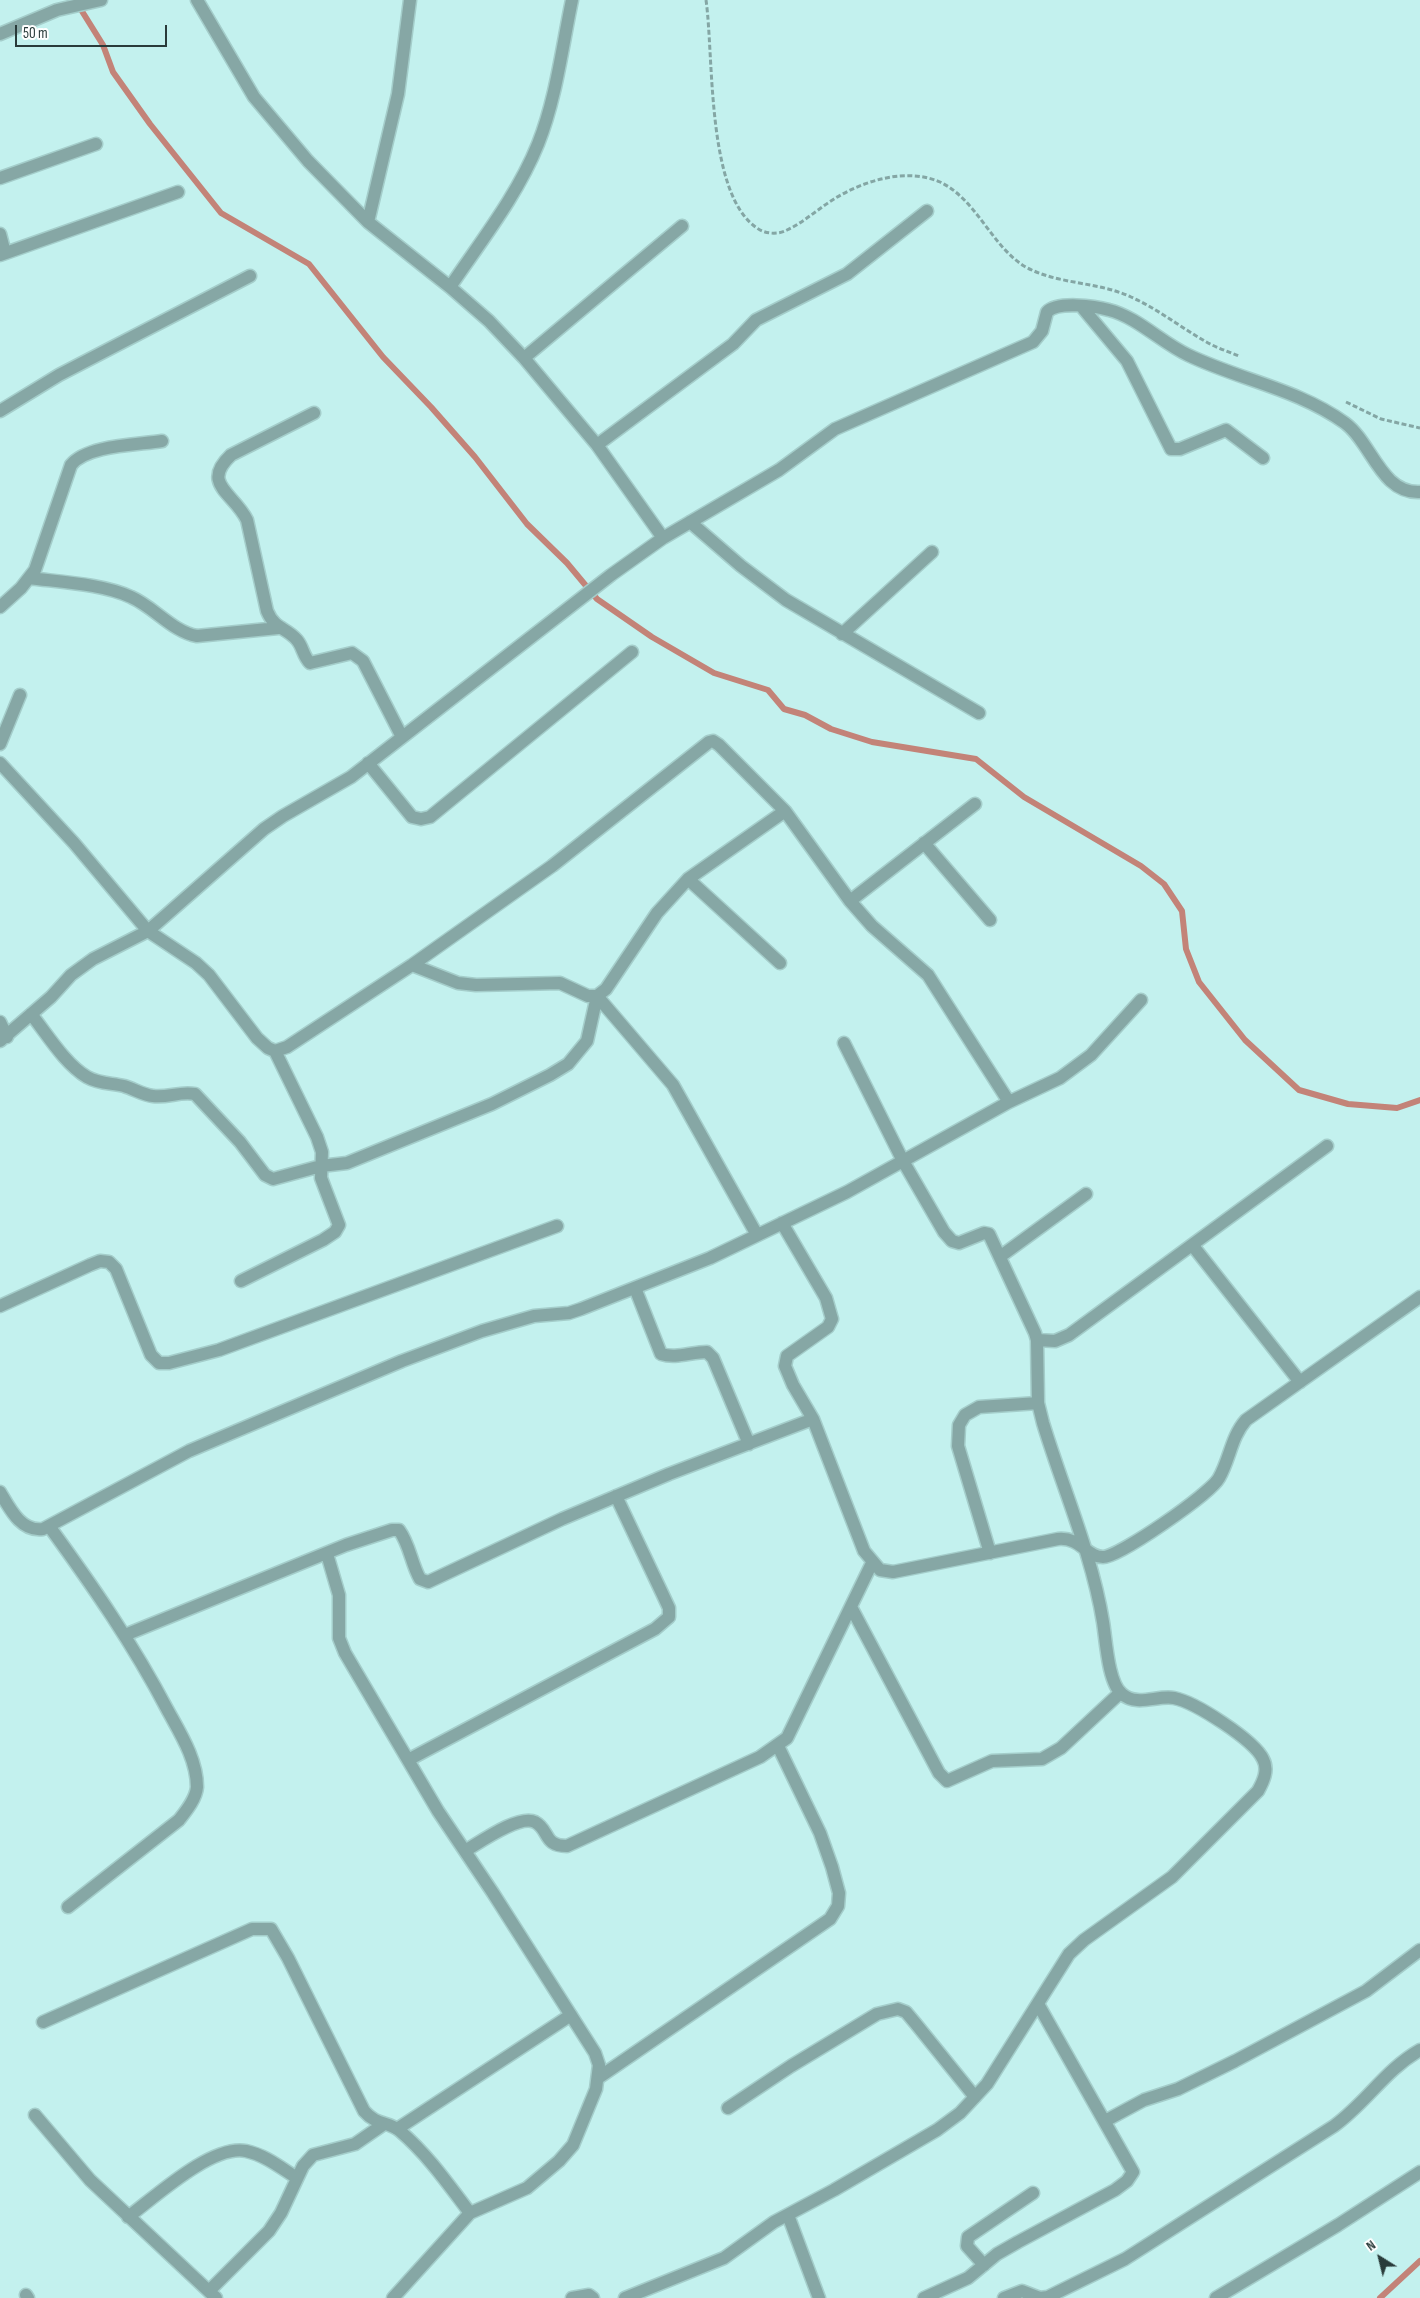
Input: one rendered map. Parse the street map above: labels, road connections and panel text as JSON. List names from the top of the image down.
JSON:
{
  "scale_bar": "50 m",
  "north": "top left"
}
